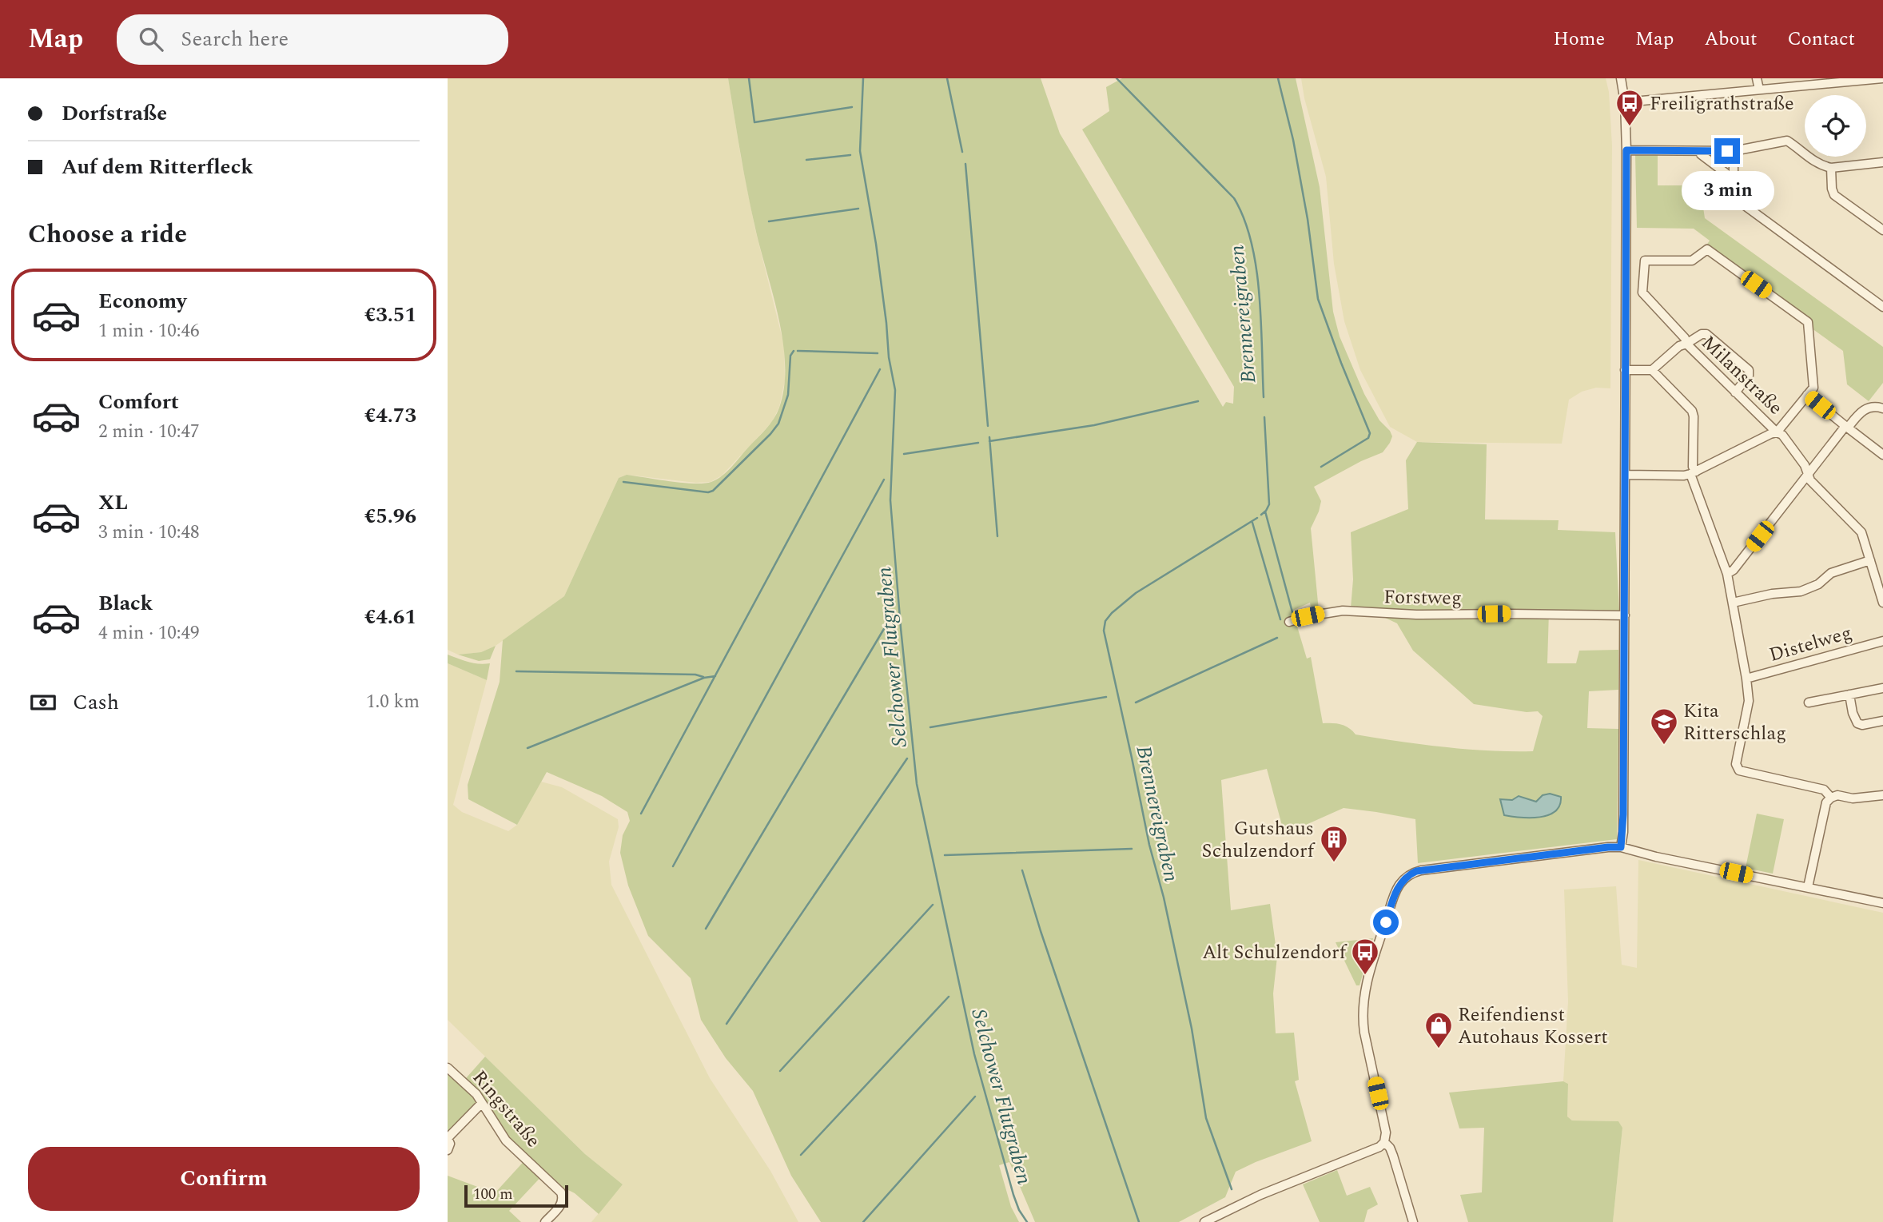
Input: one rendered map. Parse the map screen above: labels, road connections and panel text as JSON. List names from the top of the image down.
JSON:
{
  "streets": {
    "street": [
      "Milanstraße",
      "Forstweg",
      "Distelweg",
      "Ringstraße"
    ]
  },
  "water": ["Brennereigraben", "Selchower Flutgraben"],
  "places": {
    "bus stop": ["Freiligrathstraße", "Alt Schulzendorf"],
    "school or university": ["Kita Ritterschlag"],
    "building": ["Gutshaus Schulzendorf"],
    "shop": ["Reifendienst Autohaus Kossert"]
  },
  "scale_bar": "100 m",
  "page": {
    "header": "Map",
    "search": "Search here",
    "nav": [
      "Home",
      "Map",
      "About",
      "Contact"
    ],
    "banner": ["Dorfstraße", "Auf dem Ritterfleck"],
    "bubble": "3 min",
    "heading": "Choose a ride",
    "list": [
      {
        "name": "Economy",
        "note": "1 min · 10:46",
        "value": "€3.51"
      },
      {
        "name": "Comfort",
        "note": "2 min · 10:47",
        "value": "€4.73"
      },
      {
        "name": "XL",
        "note": "3 min · 10:48",
        "value": "€5.96"
      },
      {
        "name": "Black",
        "note": "4 min · 10:49",
        "value": "€4.61"
      }
    ],
    "pay": ["Cash", "1.0 km"],
    "buttons": "Confirm",
    "scale": "100 m"
  }
}
